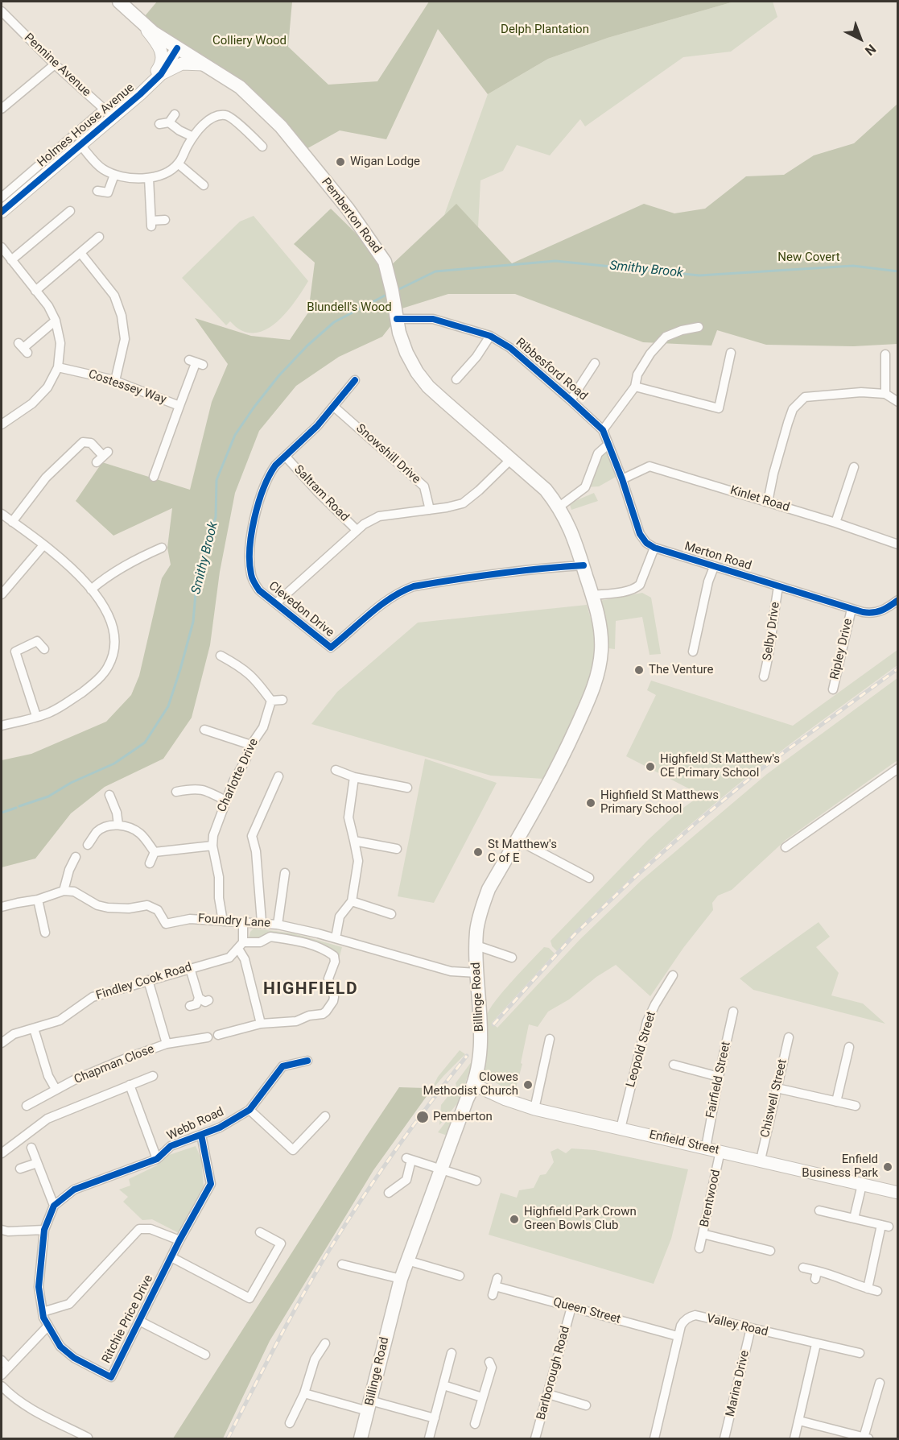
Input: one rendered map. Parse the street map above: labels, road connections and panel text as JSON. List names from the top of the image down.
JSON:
{
  "streets": {
    "main road": ["Pemberton Road", "Billinge Road"],
    "street": [
      "Pennine Avenue",
      "Holmes House Avenue",
      "Ribbesford Road",
      "Costessey Way",
      "Snowshill Drive",
      "Saltram Road",
      "Kinlet Road",
      "Merton Road",
      "Clevedon Drive",
      "Selby Drive",
      "Ripley Drive",
      "Charlotte Drive",
      "Foundry Lane",
      "Findley Cook Road",
      "Leopold Street",
      "Chapman Close",
      "Fairfield Street",
      "Chiswell Street",
      "Webb Road",
      "Enfield Street",
      "Brentwood",
      "Queen Street",
      "Ritchie Price Drive",
      "Valley Road",
      "Barlborough Road",
      "Marina Drive"
    ]
  },
  "crossings": [
    ["Pennine Avenue", "Holmes House Avenue"],
    ["Holmes House Avenue", "Pemberton Road"],
    ["Pemberton Road", "Ribbesford Road"],
    ["Pemberton Road", "Clevedon Drive"],
    ["Pemberton Road", "Billinge Road"],
    ["Snowshill Drive", "Clevedon Drive"],
    ["Saltram Road", "Clevedon Drive"],
    ["Merton Road", "Selby Drive"],
    ["Merton Road", "Ripley Drive"],
    ["Charlotte Drive", "Foundry Lane"],
    ["Foundry Lane", "Billinge Road"],
    ["Billinge Road", "Enfield Street"],
    ["Leopold Street", "Enfield Street"],
    ["Fairfield Street", "Enfield Street"],
    ["Chiswell Street", "Enfield Street"],
    ["Webb Road", "Ritchie Price Drive"],
    ["Enfield Street", "Brentwood"],
    ["Queen Street", "Valley Road"],
    ["Queen Street", "Barlborough Road"],
    ["Valley Road", "Marina Drive"]
  ],
  "districts": ["HIGHFIELD"],
  "water": ["Smithy Brook"],
  "parks": [
    "Delph Plantation",
    "Colliery Wood",
    "New Covert",
    "Blundell's Wood"
  ],
  "places": [
    "Wigan Lodge",
    "The Venture",
    "Highfield St Matthew's CE Primary School",
    "Highfield St Matthews Primary School",
    "St Matthew's C of E",
    "Clowes Methodist Church",
    "Pemberton",
    "Enfield Business Park",
    "Highfield Park Crown Green Bowls Club"
  ],
  "north": "bottom right"
}
